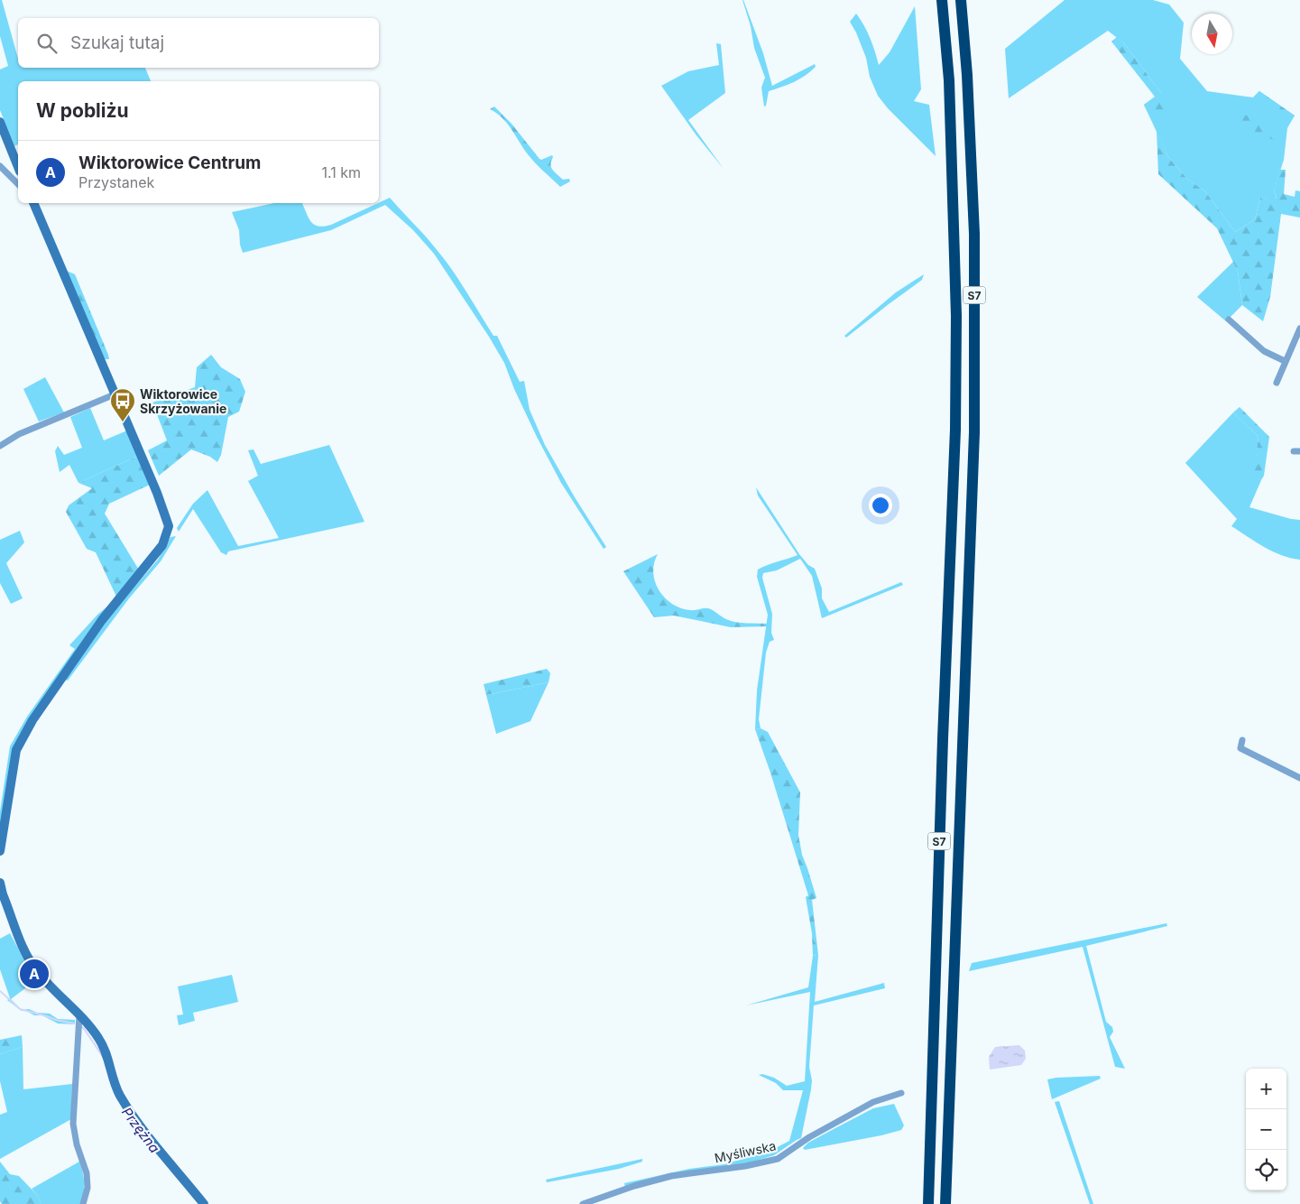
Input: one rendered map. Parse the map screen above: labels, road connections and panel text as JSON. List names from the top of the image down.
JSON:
{
  "streets": {
    "highway": ["S7"],
    "street": ["Myśliwska"]
  },
  "water": ["Przężna"],
  "places": {
    "bus stop": ["Wiktorowice Skrzyżowanie"]
  },
  "north": "bottom",
  "page": {
    "search": "Szukaj tutaj",
    "heading": "W pobliżu",
    "list": [
      {
        "mark": "A",
        "name": "Wiktorowice Centrum",
        "note": "Przystanek",
        "value": "1.1 km"
      }
    ],
    "pins": "A",
    "map_buttons": ["+", "−"]
  }
}
